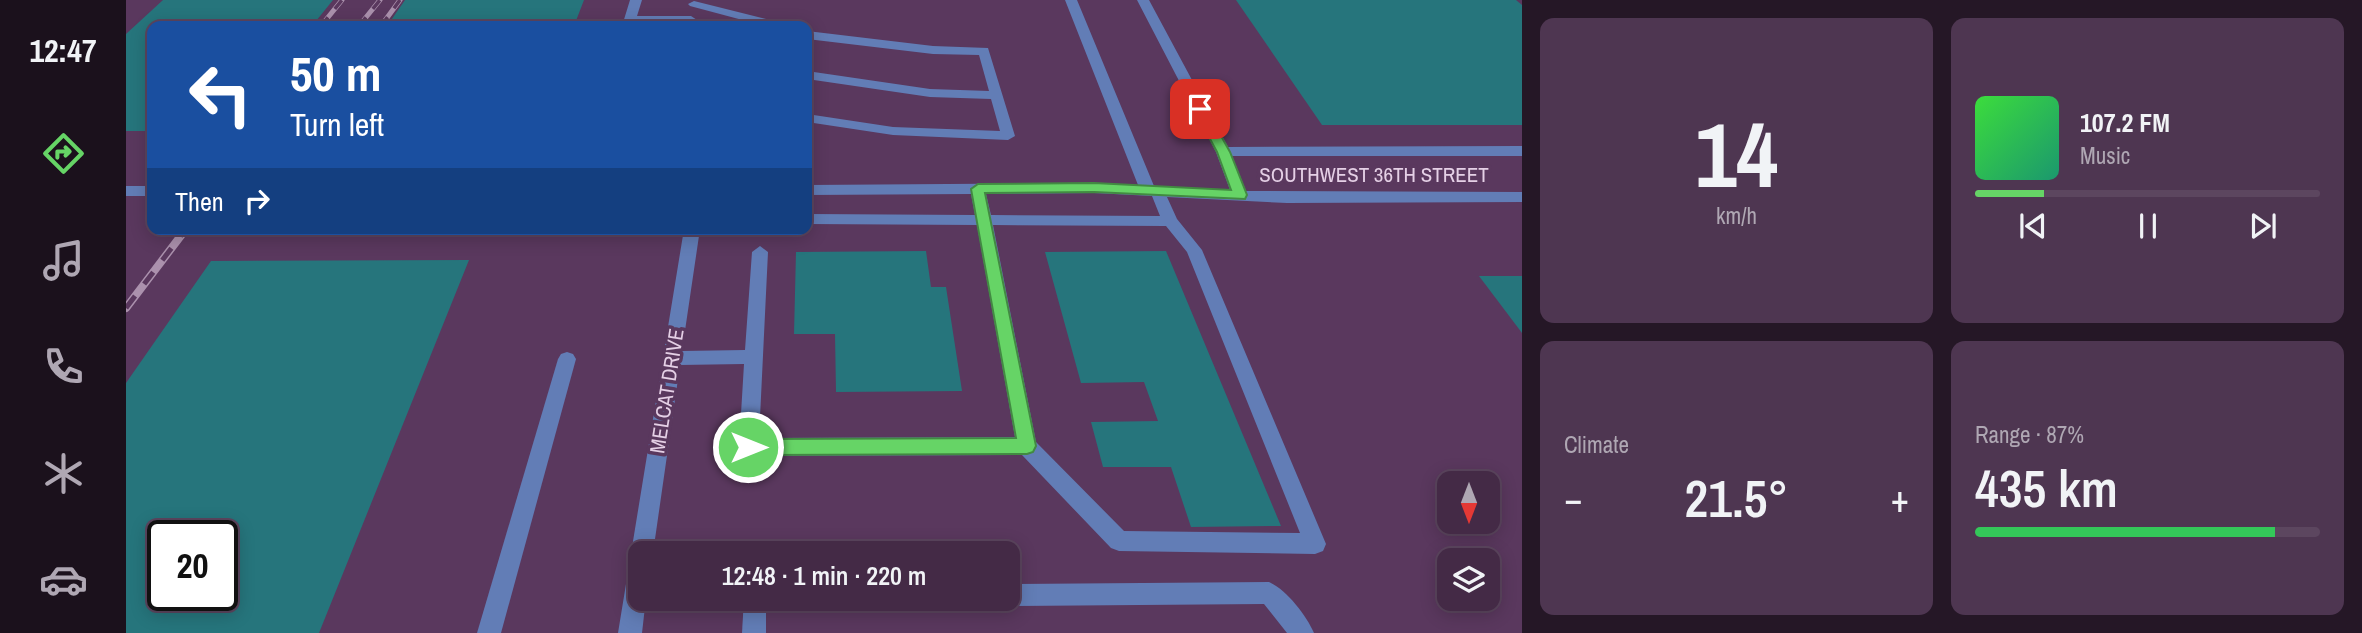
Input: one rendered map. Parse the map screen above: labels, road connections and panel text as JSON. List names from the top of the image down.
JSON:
{
  "streets": {
    "street": ["SOUTHWEST 36TH STREET", "MELCAT DRIVE"]
  },
  "north": "bottom",
  "page": {
    "tabs": "12:47",
    "tile": [
      ["14", "km/h"],
      "Climate",
      ["Range · 87%", "435 km"]
    ],
    "turn": ["50 m", "Turn left"],
    "song": ["107.2 FM", "Music"],
    "then": "Then",
    "heat": ["−", "21.5°", "+"],
    "limit": "20",
    "trip": "12:48 · 1 min · 220 m"
  }
}
